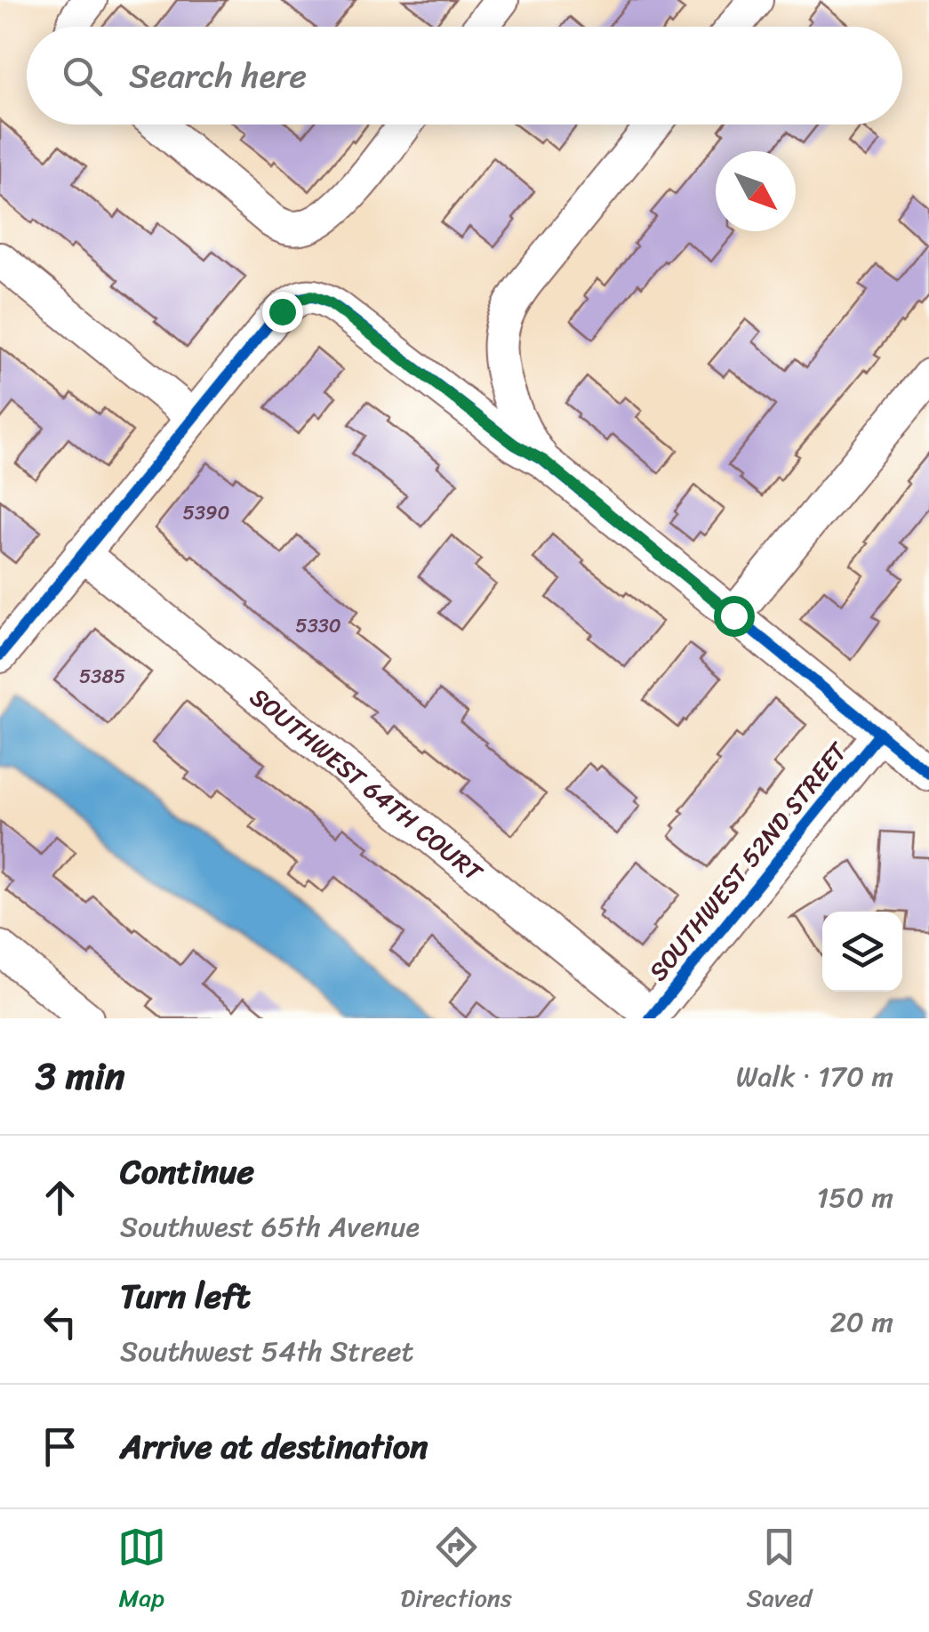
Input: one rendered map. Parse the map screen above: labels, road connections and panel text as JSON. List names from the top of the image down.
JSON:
{
  "streets": {
    "street": ["SOUTHWEST 64TH COURT", "SOUTHWEST 52ND STREET"]
  },
  "crossings": [
    ["SOUTHWEST 64TH COURT", "SOUTHWEST 52ND STREET"]
  ],
  "house_numbers": ["5390", "5330", "5385"],
  "north": "bottom right",
  "page": {
    "search": "Search here",
    "heading": ["3 min", "Walk · 170 m"],
    "list": [
      ["Continue", "Southwest 65th Avenue", "150 m"],
      ["Turn left", "Southwest 54th Street", "20 m"],
      "Arrive at destination"
    ],
    "nav": ["Map", "Directions", "Saved"]
  }
}
